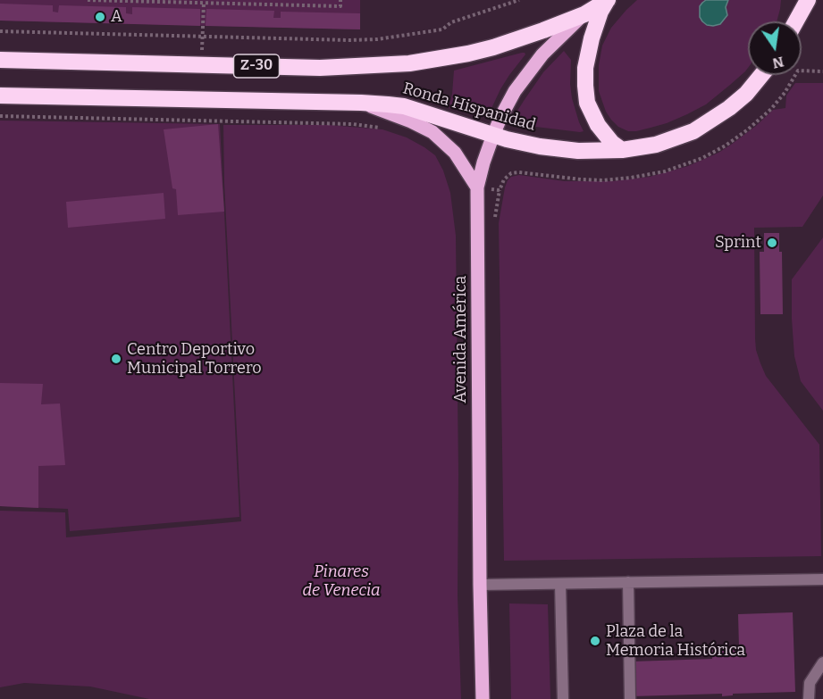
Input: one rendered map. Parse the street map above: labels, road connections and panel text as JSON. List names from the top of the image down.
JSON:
{
  "streets": {
    "highway": ["Z-30", "Ronda Hispanidad"],
    "main road": ["Avenida América"]
  },
  "crossings": [
    ["Z-30", "Ronda Hispanidad"],
    ["Ronda Hispanidad", "Avenida América"]
  ],
  "parks": ["Pinares de Venecia"],
  "places": [
    "A",
    "Sprint",
    "Centro Deportivo Municipal Torrero",
    "Plaza de la Memoria Histórica"
  ],
  "north": "bottom"
}
